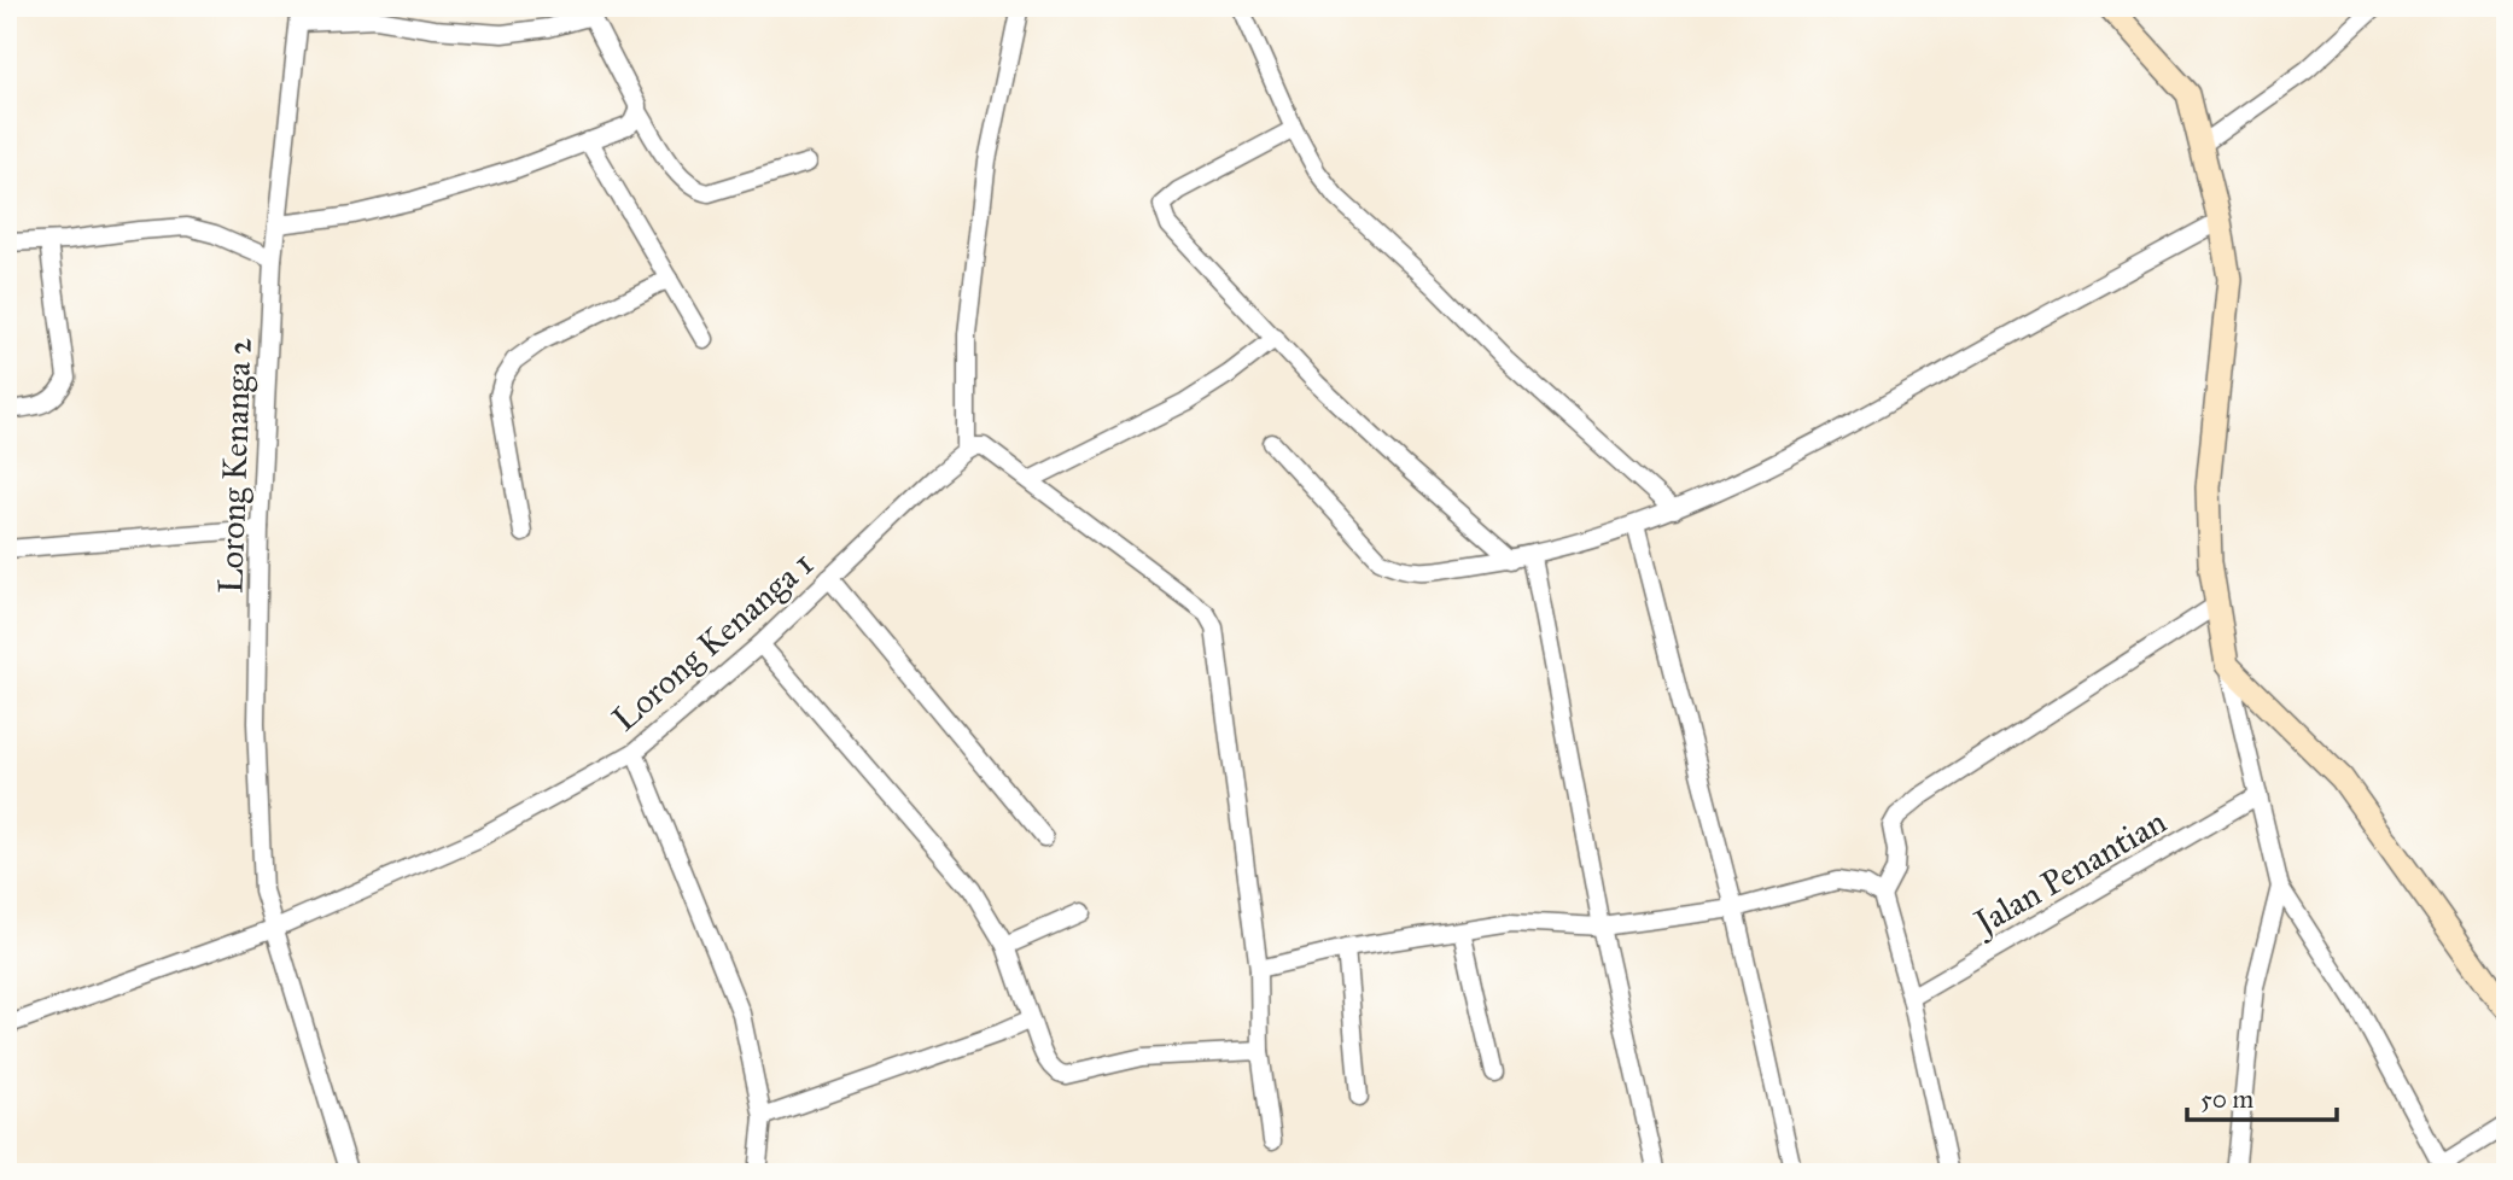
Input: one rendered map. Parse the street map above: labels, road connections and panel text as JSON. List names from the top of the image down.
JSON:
{
  "streets": {
    "street": ["Lorong Kenanga 2", "Lorong Kenanga 1", "Jalan Penantian"]
  },
  "crossings": [
    ["Lorong Kenanga 2", "Lorong Kenanga 1"]
  ],
  "scale_bar": "50 m"
}
